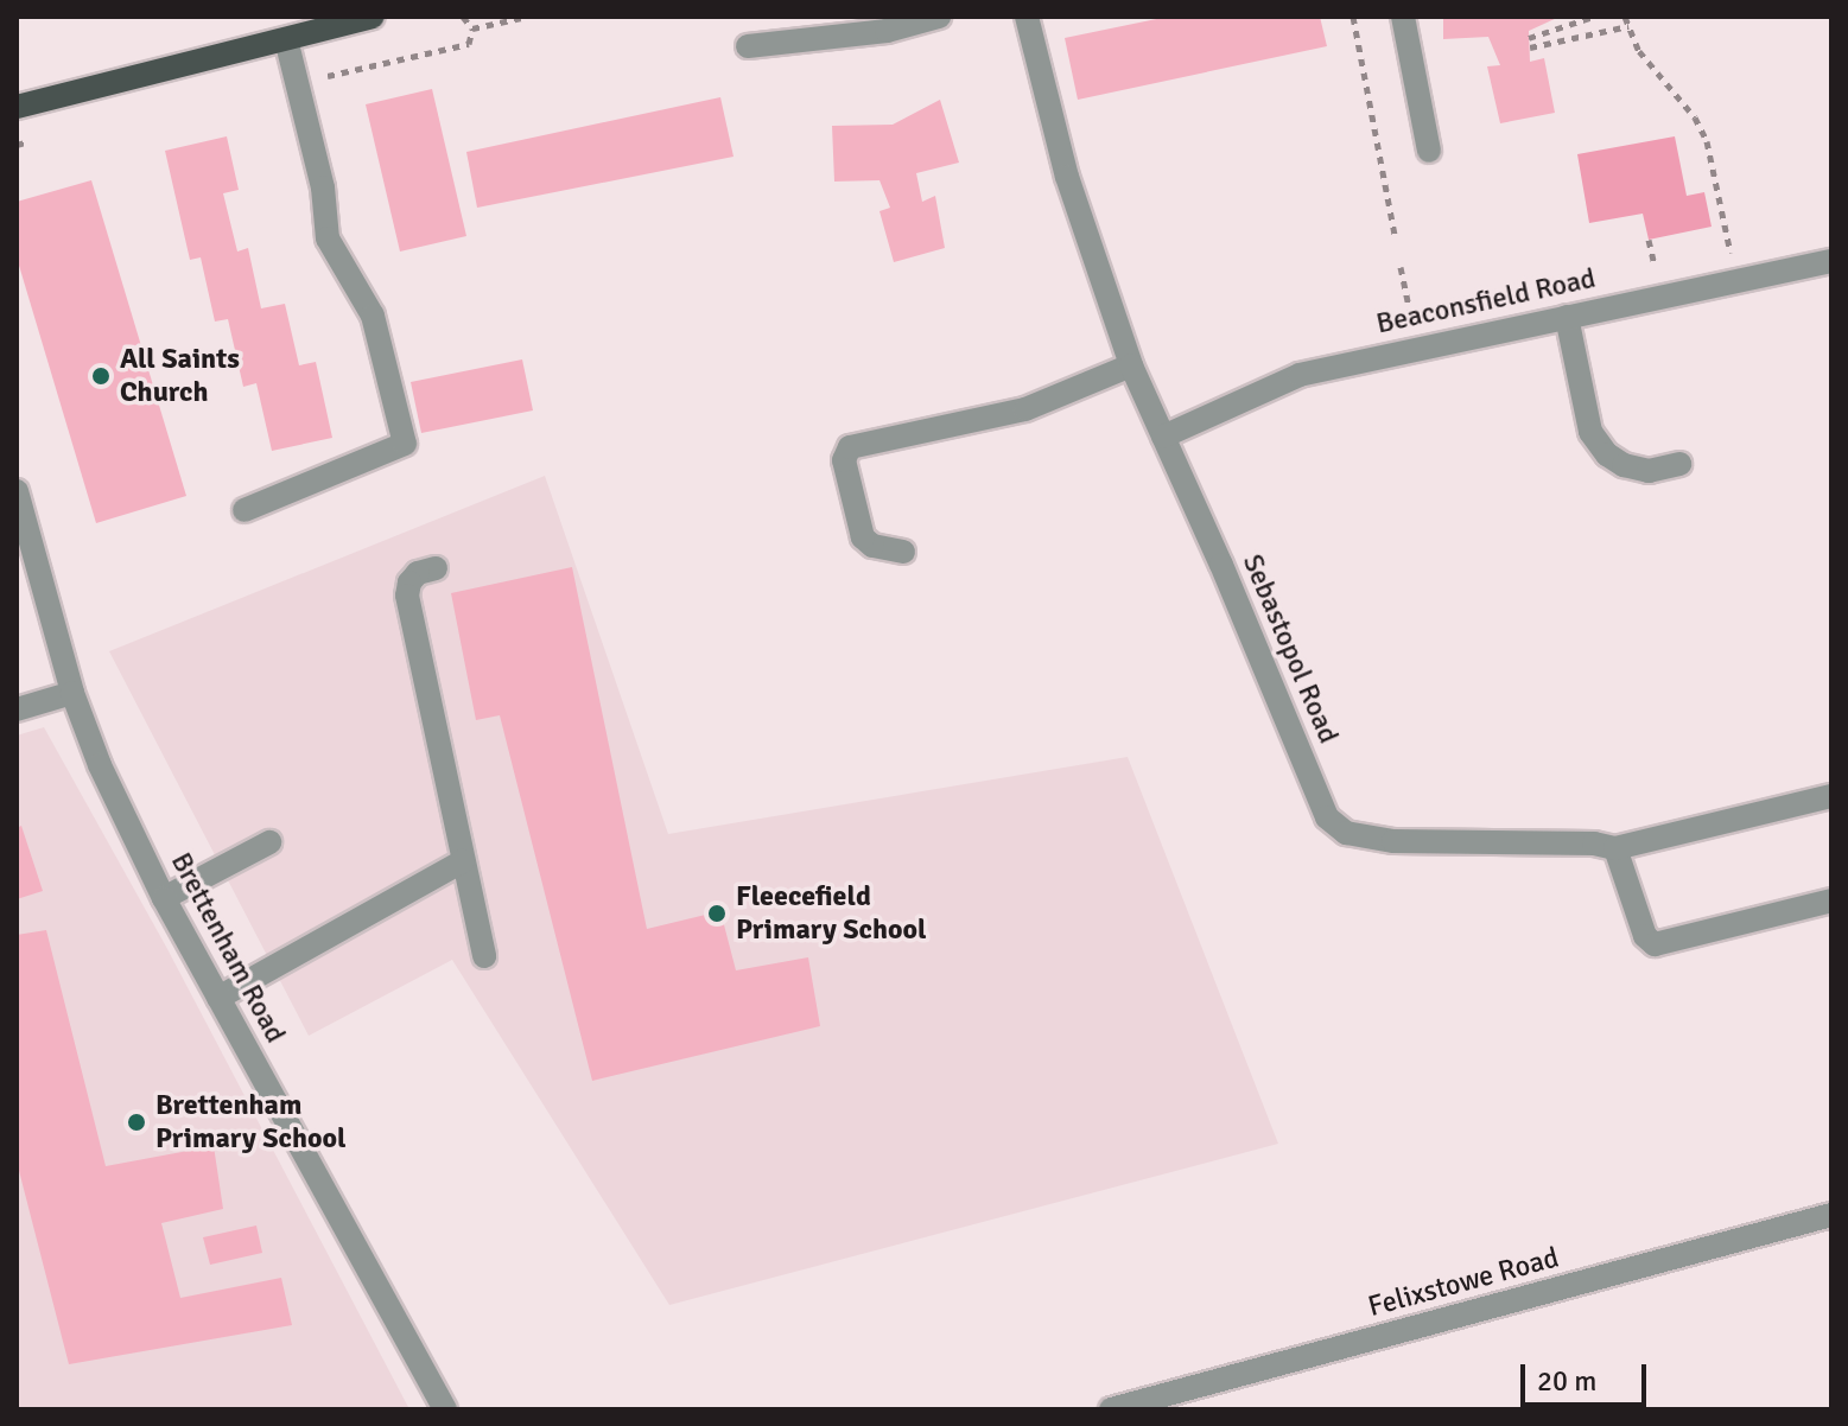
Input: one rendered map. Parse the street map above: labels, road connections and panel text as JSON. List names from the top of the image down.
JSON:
{
  "streets": {
    "street": [
      "Beaconsfield Road",
      "Sebastopol Road",
      "Brettenham Road",
      "Felixstowe Road"
    ]
  },
  "crossings": [
    ["Beaconsfield Road", "Sebastopol Road"]
  ],
  "places": ["All Saints Church", "Fleecefield Primary School", "Brettenham Primary School"],
  "scale_bar": "20 m"
}
